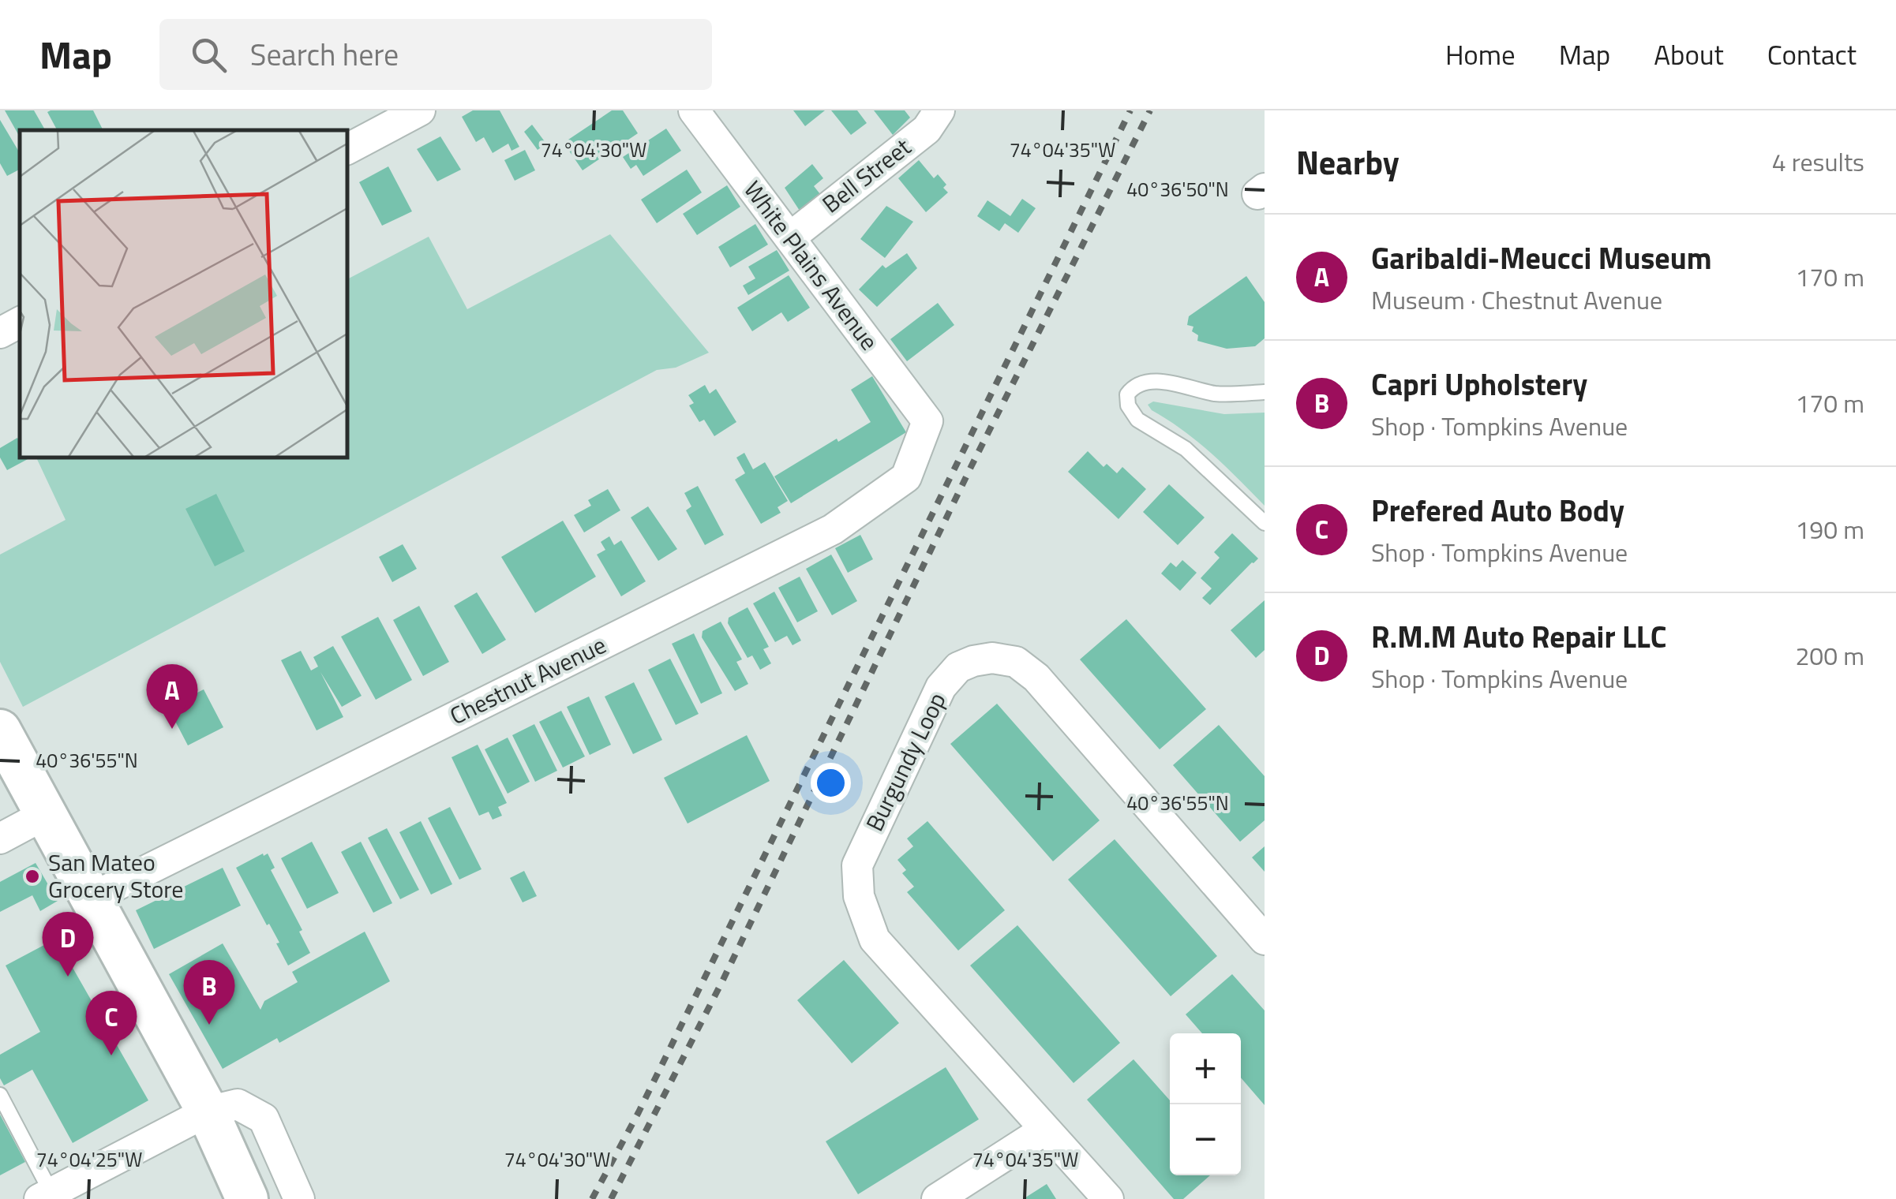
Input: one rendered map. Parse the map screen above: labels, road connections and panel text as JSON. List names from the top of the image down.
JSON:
{
  "streets": {
    "street": [
      "Bell Street",
      "White Plains Avenue",
      "Chestnut Avenue",
      "Burgundy Loop"
    ]
  },
  "crossings": [
    ["Bell Street", "White Plains Avenue"],
    ["White Plains Avenue", "Chestnut Avenue"]
  ],
  "places": ["San Mateo Grocery Store"],
  "page": {
    "header": "Map",
    "search": "Search here",
    "nav": [
      "Home",
      "Map",
      "About",
      "Contact"
    ],
    "heading": ["Nearby", "4 results"],
    "list": [
      {
        "mark": "A",
        "name": "Garibaldi-Meucci Museum",
        "note": "Museum · Chestnut Avenue",
        "value": "170 m"
      },
      {
        "mark": "B",
        "name": "Capri Upholstery",
        "note": "Shop · Tompkins Avenue",
        "value": "170 m"
      },
      {
        "mark": "C",
        "name": "Prefered Auto Body",
        "note": "Shop · Tompkins Avenue",
        "value": "190 m"
      },
      {
        "mark": "D",
        "name": "R.M.M Auto Repair LLC",
        "note": "Shop · Tompkins Avenue",
        "value": "200 m"
      }
    ],
    "pins": [
      "A",
      "D",
      "B",
      "C"
    ],
    "map_buttons": ["+", "−"]
  },
  "coordinates": [
    "74°04'30\"W",
    "74°04'35\"W",
    "40°36'50\"N",
    "40°36'55\"N",
    "74°04'25\"W"
  ]
}
